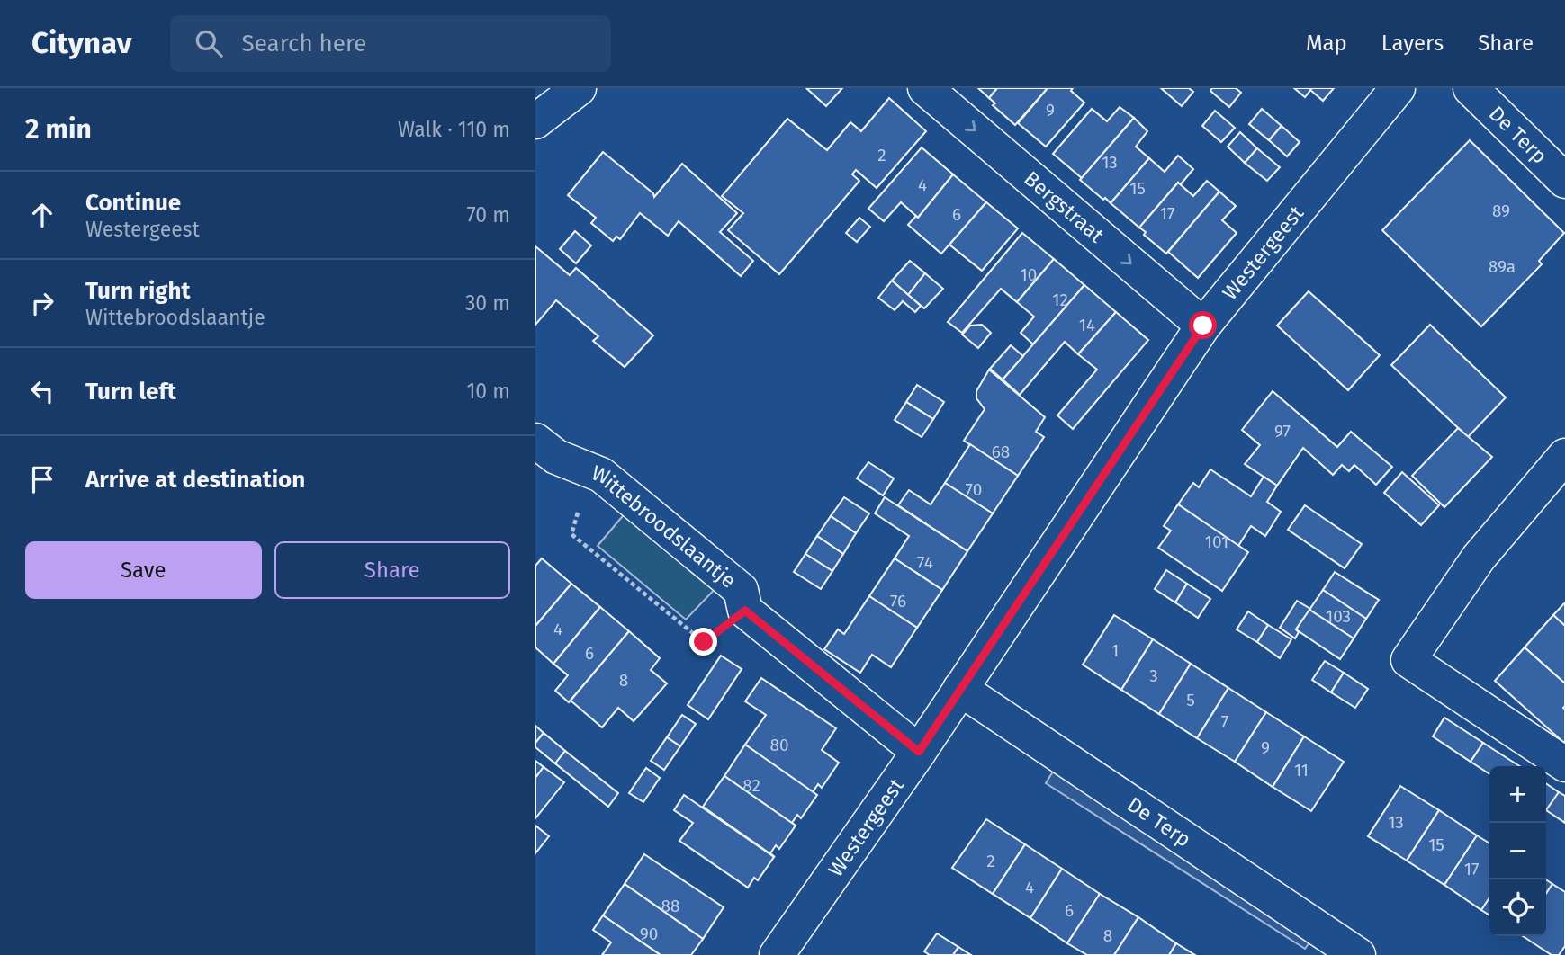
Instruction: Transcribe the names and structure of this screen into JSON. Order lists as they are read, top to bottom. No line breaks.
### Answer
{"streets":{"street":["De Terp","Bergstraat","Westergeest","Wittebroodslaantje"]},"crossings":[["De Terp","Westergeest"],["Bergstraat","Westergeest"],["Westergeest","Wittebroodslaantje"]],"one_way":["Bergstraat"],"house_numbers":["9","2","13","4","15","89","17","6","89a","10","12","14","97","68","70","101","74","76","103","4","1","6","3","8","5","7","80","9","11","82","13","15","2","17","4","88","6","90","8"],"page":{"header":"Citynav","search":"Search here","nav":["Map","Layers","Share"],"heading":["2 min","Walk · 110 m"],"list":[["Continue","Westergeest","70 m"],["Turn right","Wittebroodslaantje","30 m"],["Turn left","10 m"],"Arrive at destination"],"buttons":["Save","Share"],"map_buttons":["+","−"]}}
